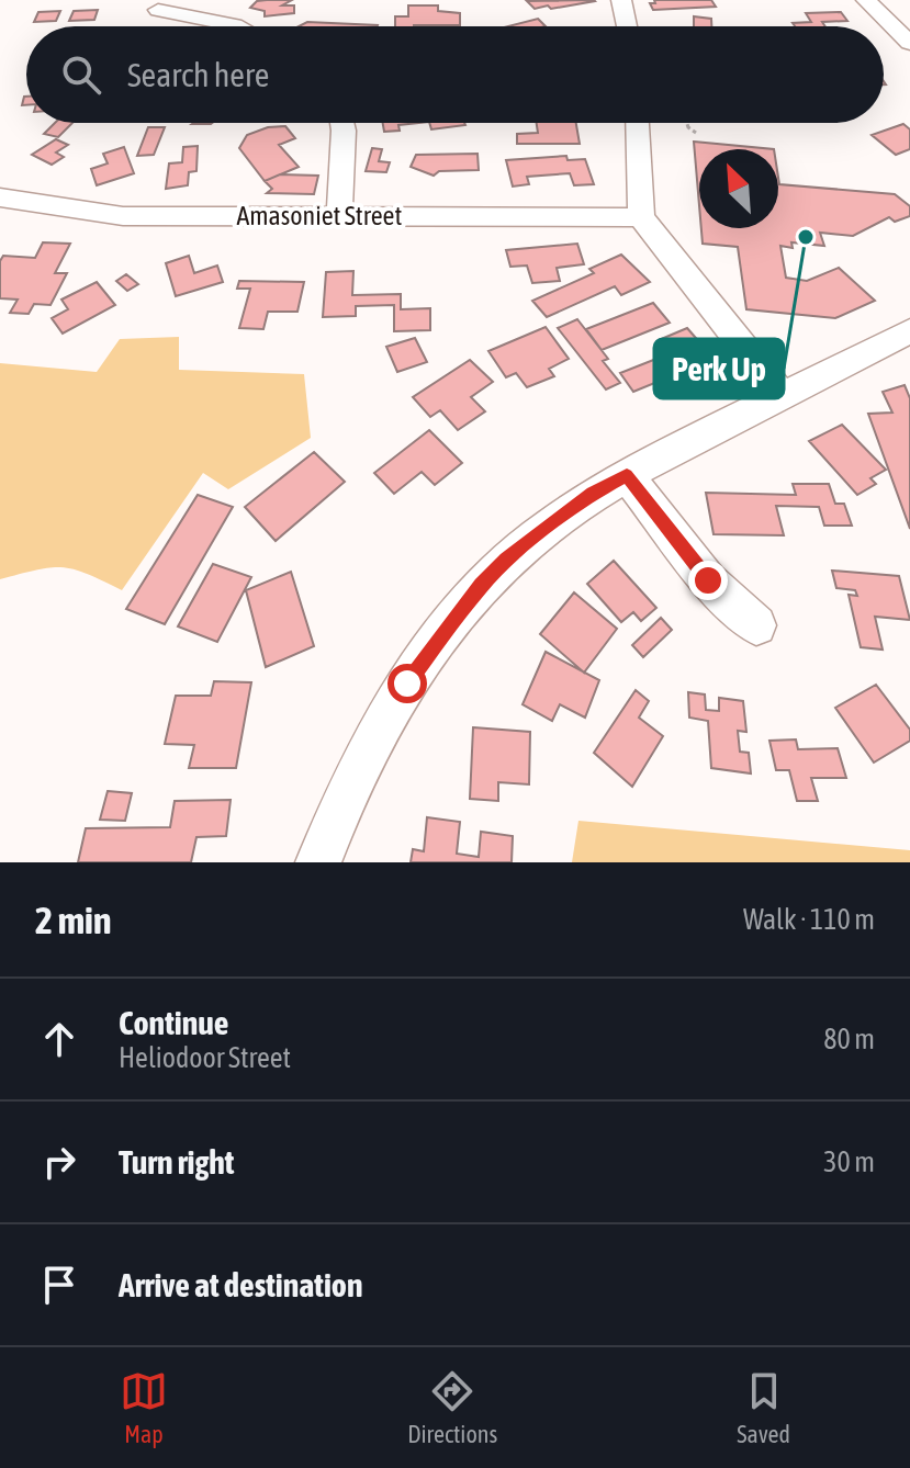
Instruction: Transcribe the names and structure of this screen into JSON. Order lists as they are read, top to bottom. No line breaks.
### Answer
{"streets":{"street":["Amasoniet Street"]},"places":["Perk Up"],"north":"top left","page":{"search":"Search here","heading":["2 min","Walk · 110 m"],"list":[["Continue","Heliodoor Street","80 m"],["Turn right","30 m"],"Arrive at destination"],"nav":["Map","Directions","Saved"]}}
